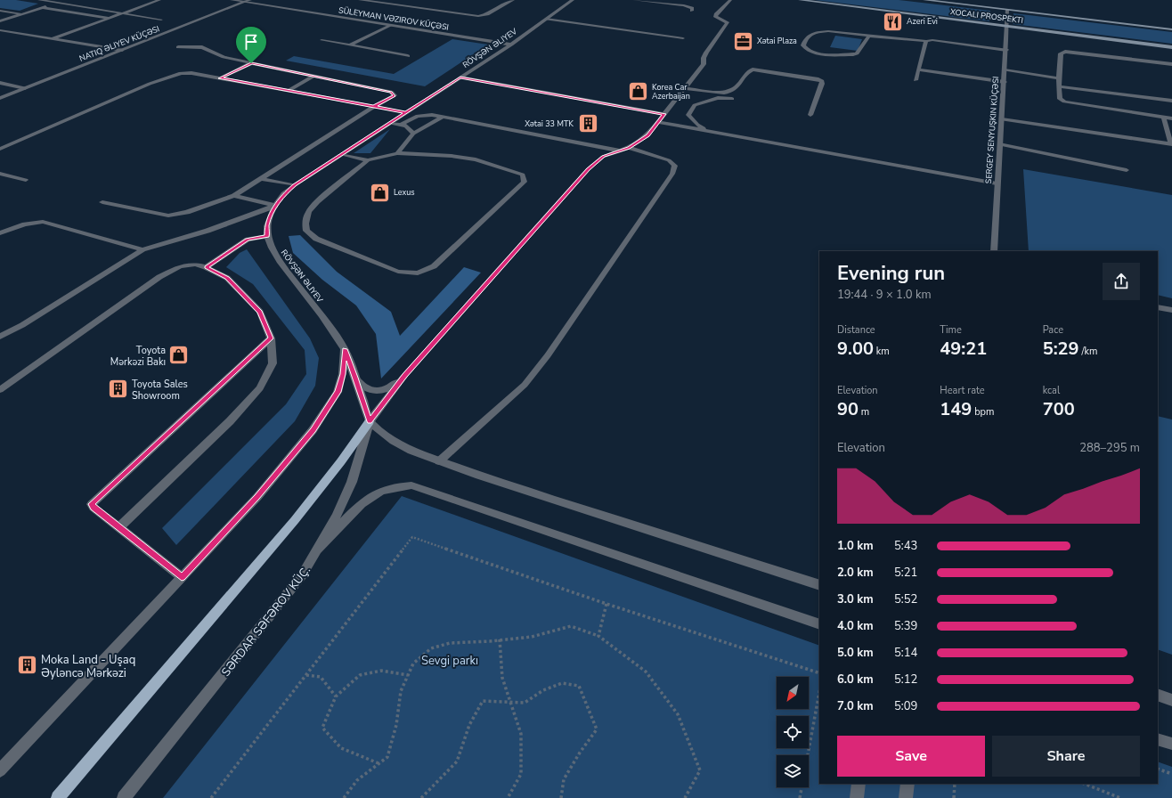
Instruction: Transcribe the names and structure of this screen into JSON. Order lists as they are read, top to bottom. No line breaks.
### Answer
{"streets":{"street":["SÜLEYMAN VƏZIROV KÜÇƏSI","NATIQ ƏLIYEV KÜÇƏSI","RÖVŞƏN ƏLIYEV","SERGEY SENYUŞKIN KÜÇƏSI","SƏRDAR SƏFƏROV KÜÇ."]},"crossings":[["SÜLEYMAN VƏZIROV KÜÇƏSI","NATIQ ƏLIYEV KÜÇƏSI"],["SÜLEYMAN VƏZIROV KÜÇƏSI","RÖVŞƏN ƏLIYEV"],["RÖVŞƏN ƏLIYEV","SƏRDAR SƏFƏROV KÜÇ."]],"parks":["Sevgi parkı"],"places":{"restaurant":["Azeri Evi"],"office":["Xətai Plaza"],"shop":["Korea Car Azerbaijan","Lexus","Toyota Mərkəzi Bakı"],"building":["Xətai 33 MTK","Toyota Sales Showroom","Moka Land - Uşaq Əyləncə Mərkəzi"]},"north":"bottom left","page":{"heading":["Evening run","19:44 · 9 × 1.0 km"],"stats":[["Distance","9.00 km"],["Time","49:21"],["Pace","5:29 /km"],["Elevation","90 m"],["Heart rate","149 bpm"],["kcal","700"]],"chart":["Elevation","288–295 m"],"list":[{"name":"1.0 km","note":"5:43"},{"name":"2.0 km","note":"5:21"},{"name":"3.0 km","note":"5:52"},{"name":"4.0 km","note":"5:39"},{"name":"5.0 km","note":"5:14"},{"name":"6.0 km","note":"5:12"},{"name":"7.0 km","note":"5:09"}],"buttons":["Save","Share"]}}
